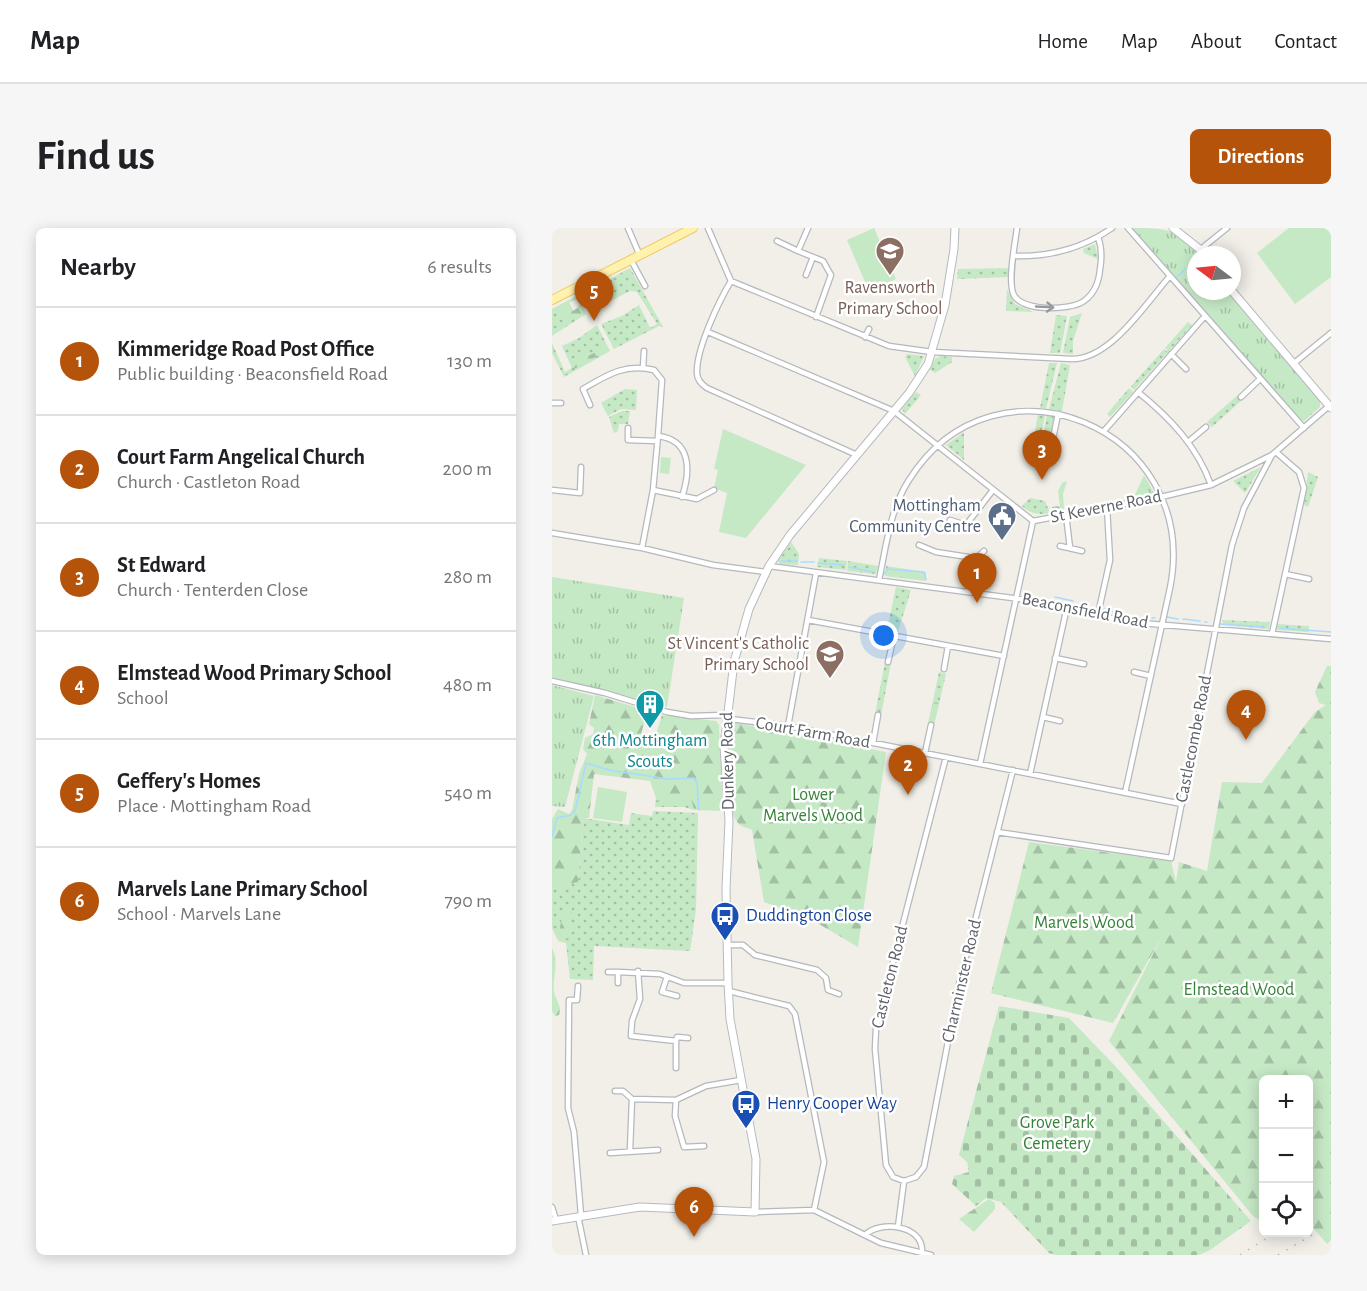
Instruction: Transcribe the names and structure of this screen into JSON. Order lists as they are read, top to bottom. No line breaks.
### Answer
{"streets":{"street":["St Keverne Road","Beaconsfield Road","Court Farm Road","Castlecombe Road","Dunkery Road","Castleton Road","Charminster Road"]},"crossings":[["St Keverne Road","Castlecombe Road"],["St Keverne Road","Dunkery Road"],["Beaconsfield Road","Castlecombe Road"],["Beaconsfield Road","Dunkery Road"],["Court Farm Road","Castlecombe Road"],["Court Farm Road","Dunkery Road"],["Court Farm Road","Castleton Road"],["Court Farm Road","Charminster Road"],["Castlecombe Road","Charminster Road"],["Castleton Road","Charminster Road"]],"parks":["Lower Marvels Wood","Marvels Wood","Elmstead Wood","Grove Park Cemetery"],"places":{"school or university":["Ravensworth Primary School","St Vincent's Catholic Primary School"],"public building":["Mottingham Community Centre"],"building":["6th Mottingham Scouts"],"bus stop":["Duddington Close","Henry Cooper Way"]},"north":"left","page":{"header":"Map","nav":["Home","Map","About","Contact"],"buttons":"Directions","title":"Find us","heading":["Nearby","6 results"],"pins":["5","3","1","4","2","6"],"list":[{"mark":"1","name":"Kimmeridge Road Post Office","note":"Public building · Beaconsfield Road","value":"130 m"},{"mark":"2","name":"Court Farm Angelical Church","note":"Church · Castleton Road","value":"200 m"},{"mark":"3","name":"St Edward","note":"Church · Tenterden Close","value":"280 m"},{"mark":"4","name":"Elmstead Wood Primary School","note":"School","value":"480 m"},{"mark":"5","name":"Geffery's Homes","note":"Place · Mottingham Road","value":"540 m"},{"mark":"6","name":"Marvels Lane Primary School","note":"School · Marvels Lane","value":"790 m"}],"map_buttons":["+","−"]}}
